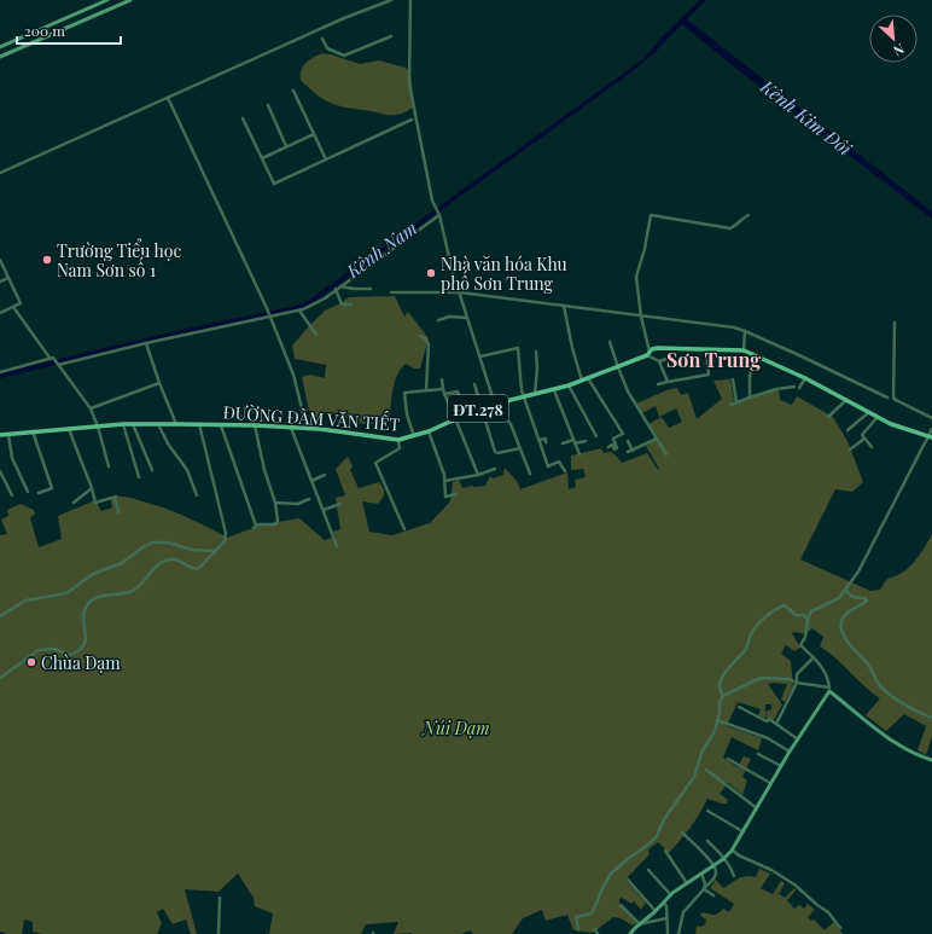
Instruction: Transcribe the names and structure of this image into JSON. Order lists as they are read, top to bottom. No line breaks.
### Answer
{"streets":{"main road":["ĐT.278","ĐƯỜNG ĐÀM VĂN TIẾT"]},"districts":["Sơn Trung"],"water":["Kênh Kim Đôi","Kênh Nam"],"parks":["Núi Dạm"],"places":["Trường Tiểu học Nam Sơn số 1","Nhà văn hóa Khu phố Sơn Trung","Chùa Dạm"],"scale_bar":"200 m","north":"bottom right"}
